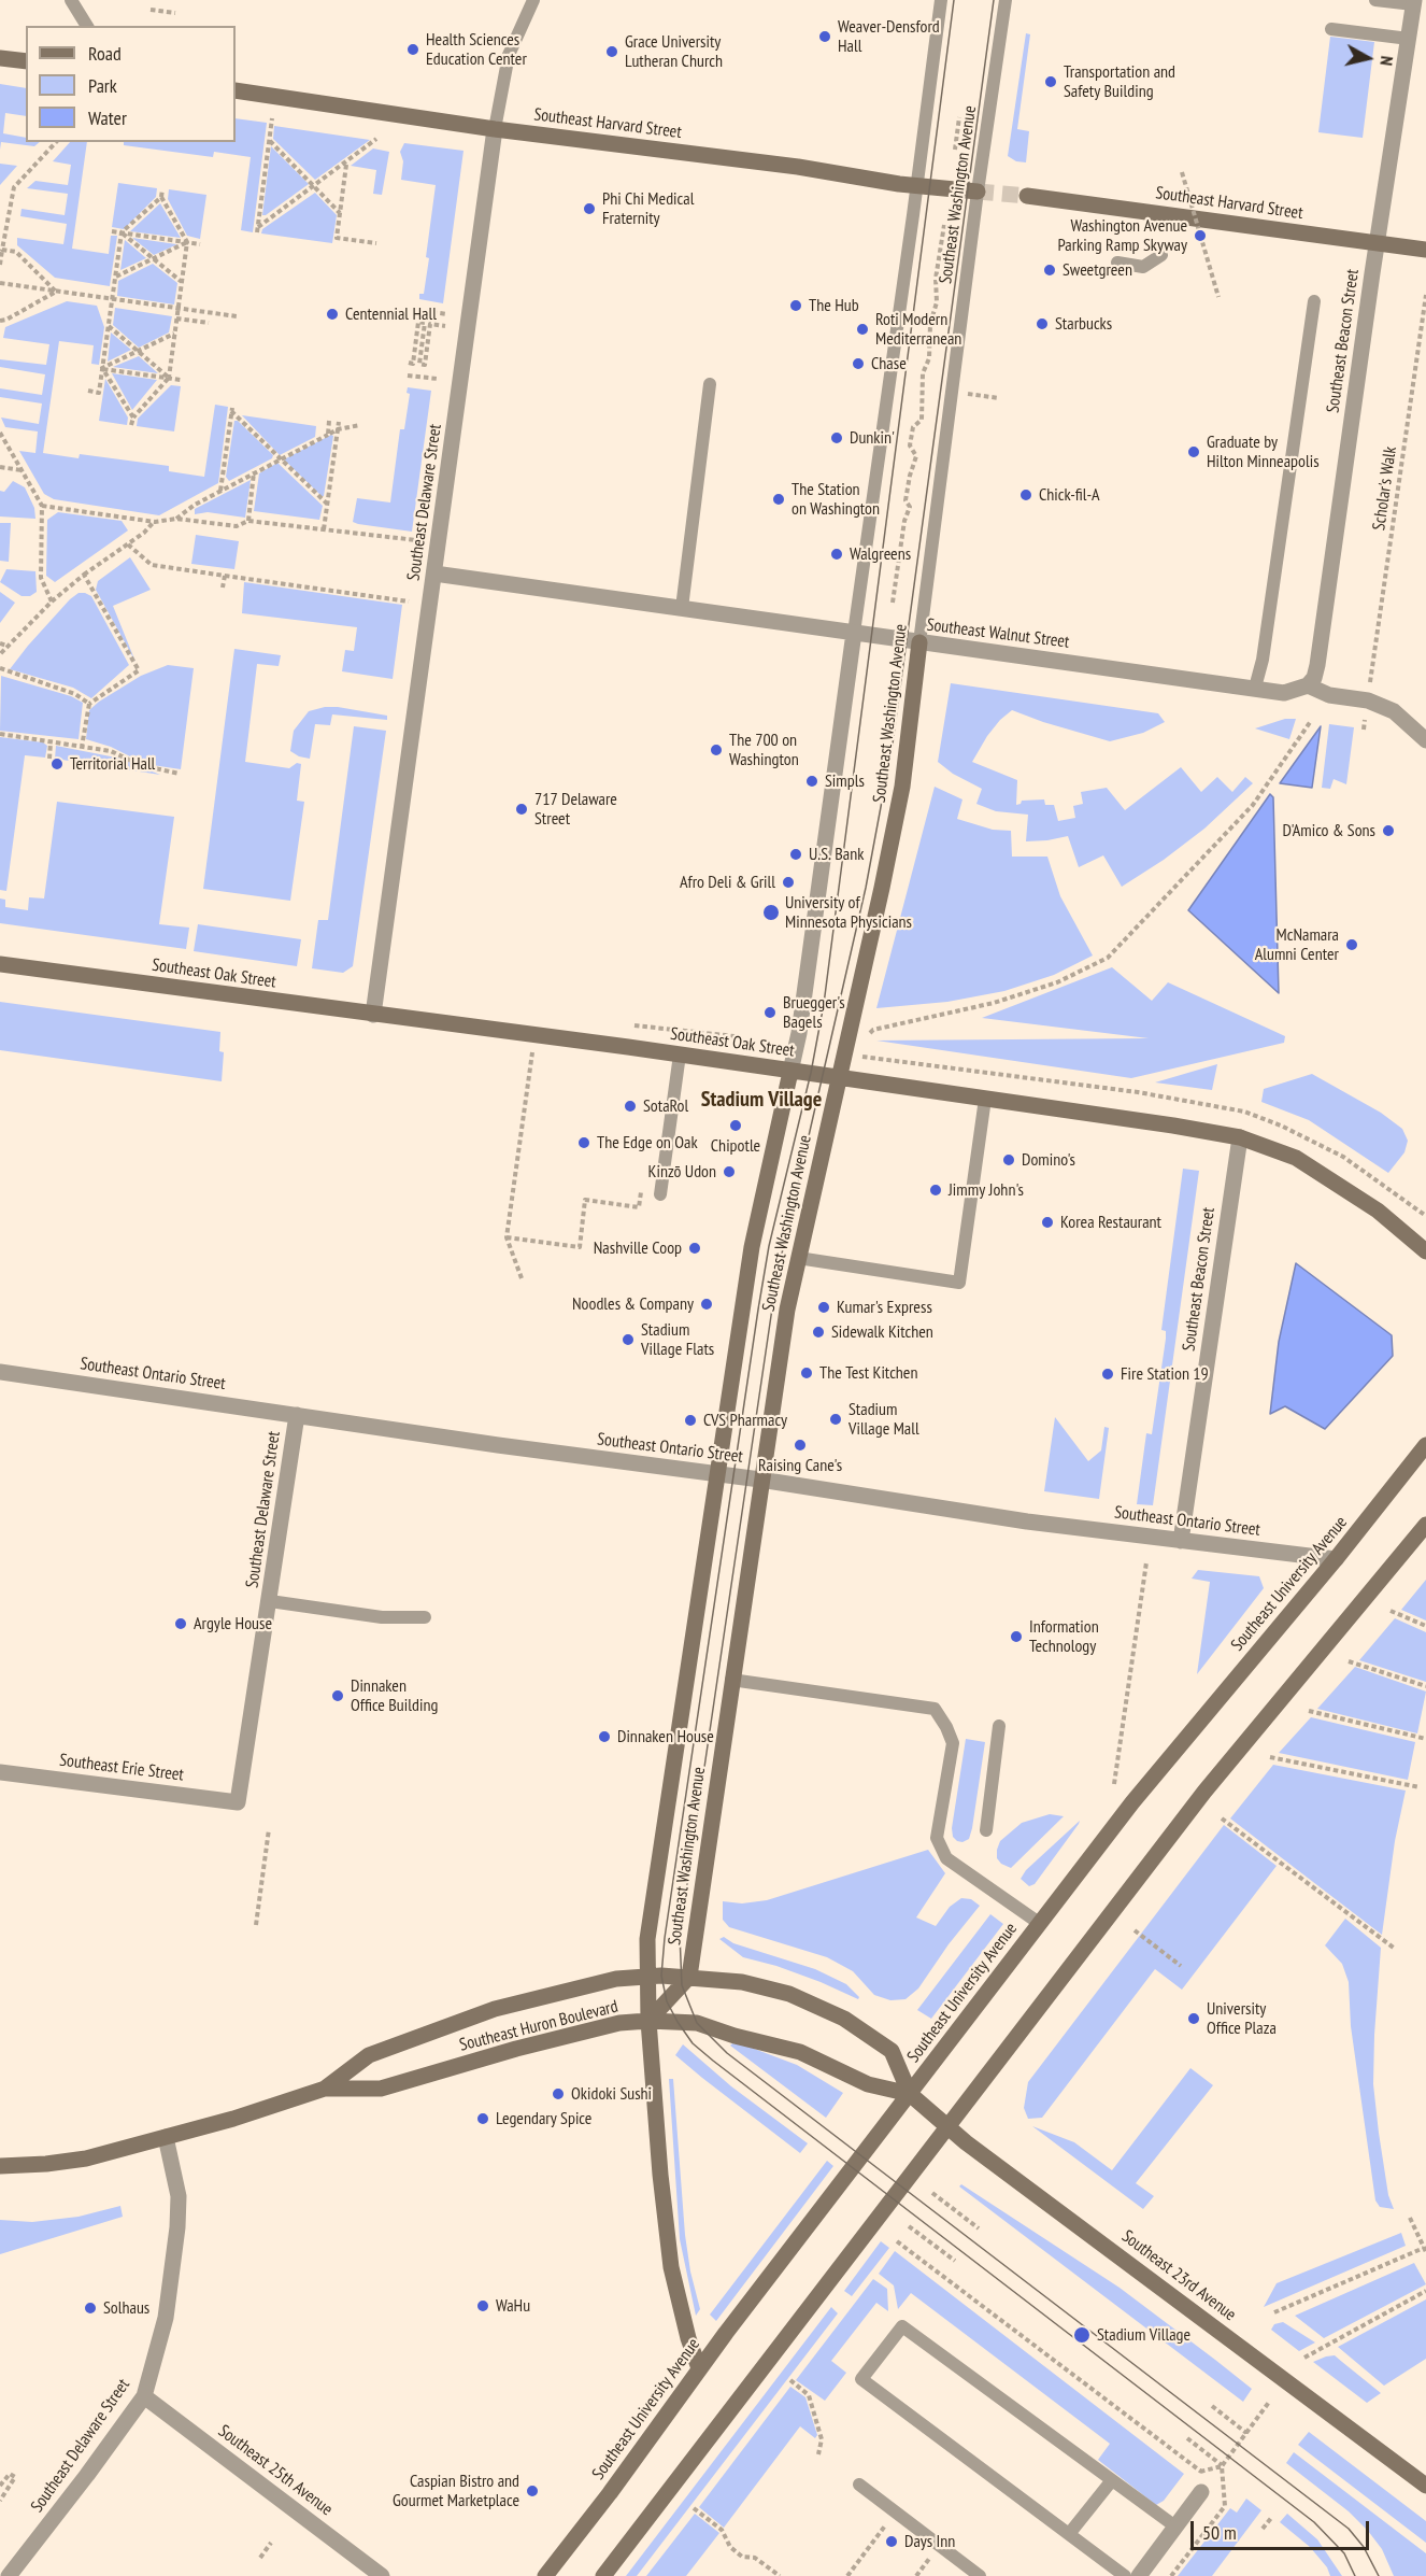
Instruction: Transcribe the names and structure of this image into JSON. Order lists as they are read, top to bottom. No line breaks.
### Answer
{"streets":{"street":["Southeast Harvard Street","Southeast Washington Avenue","Southeast Beacon Street","Southeast Delaware Street","Southeast Walnut Street","Southeast Oak Street","Southeast Ontario Street","Southeast University Avenue","Southeast Erie Street","Southeast Huron Boulevard","Southeast 23rd Avenue","Southeast 25th Avenue"],"path":["Scholar's Walk"]},"crossings":[["Southeast Harvard Street","Southeast Washington Avenue"],["Southeast Harvard Street","Southeast Beacon Street"],["Southeast Harvard Street","Southeast Delaware Street"],["Southeast Washington Avenue","Southeast Walnut Street"],["Southeast Washington Avenue","Southeast Oak Street"],["Southeast Washington Avenue","Southeast Ontario Street"],["Southeast Washington Avenue","Southeast University Avenue"],["Southeast Washington Avenue","Southeast Huron Boulevard"],["Southeast Beacon Street","Southeast Walnut Street"],["Southeast Beacon Street","Southeast Oak Street"],["Southeast Beacon Street","Southeast Ontario Street"],["Southeast Delaware Street","Southeast Walnut Street"],["Southeast Delaware Street","Southeast Oak Street"],["Southeast Delaware Street","Southeast Ontario Street"],["Southeast Delaware Street","Southeast Erie Street"],["Southeast Delaware Street","Southeast Huron Boulevard"],["Southeast Delaware Street","Southeast 25th Avenue"],["Southeast Ontario Street","Southeast University Avenue"],["Southeast University Avenue","Southeast Huron Boulevard"],["Southeast University Avenue","Southeast 23rd Avenue"],["Southeast Huron Boulevard","Southeast 23rd Avenue"]],"districts":["Stadium Village"],"places":["Weaver-Densford Hall","Health Sciences Education Center","Grace University Lutheran Church","Transportation and Safety Building","Phi Chi Medical Fraternity","Washington Avenue Parking Ramp Skyway","Sweetgreen","The Hub","Centennial Hall","Starbucks","Roti Modern Mediterranean","Chase","Dunkin'","Graduate by Hilton Minneapolis","Chick-fil-A","The Station on Washington","Walgreens","The 700 on Washington","Territorial Hall","Simpls","717 Delaware Street","D'Amico & Sons","U.S. Bank","Afro Deli & Grill","University of Minnesota Physicians","McNamara Alumni Center","Bruegger's Bagels","SotaRol","Chipotle","The Edge on Oak","Domino's","Kinzō Udon","Jimmy John's","Korea Restaurant","Nashville Coop","Noodles & Company","Kumar's Express","Sidewalk Kitchen","Stadium Village Flats","The Test Kitchen","Fire Station 19","Stadium Village Mall","CVS Pharmacy","Raising Cane's","Argyle House","Information Technology","Dinnaken Office Building","Dinnaken House","University Office Plaza","Okidoki Sushi","Legendary Spice","WaHu","Solhaus","Stadium Village","Caspian Bistro and Gourmet Marketplace","Days Inn"],"legend":["Road","Park","Water"],"scale_bar":"50 m","north":"right"}
